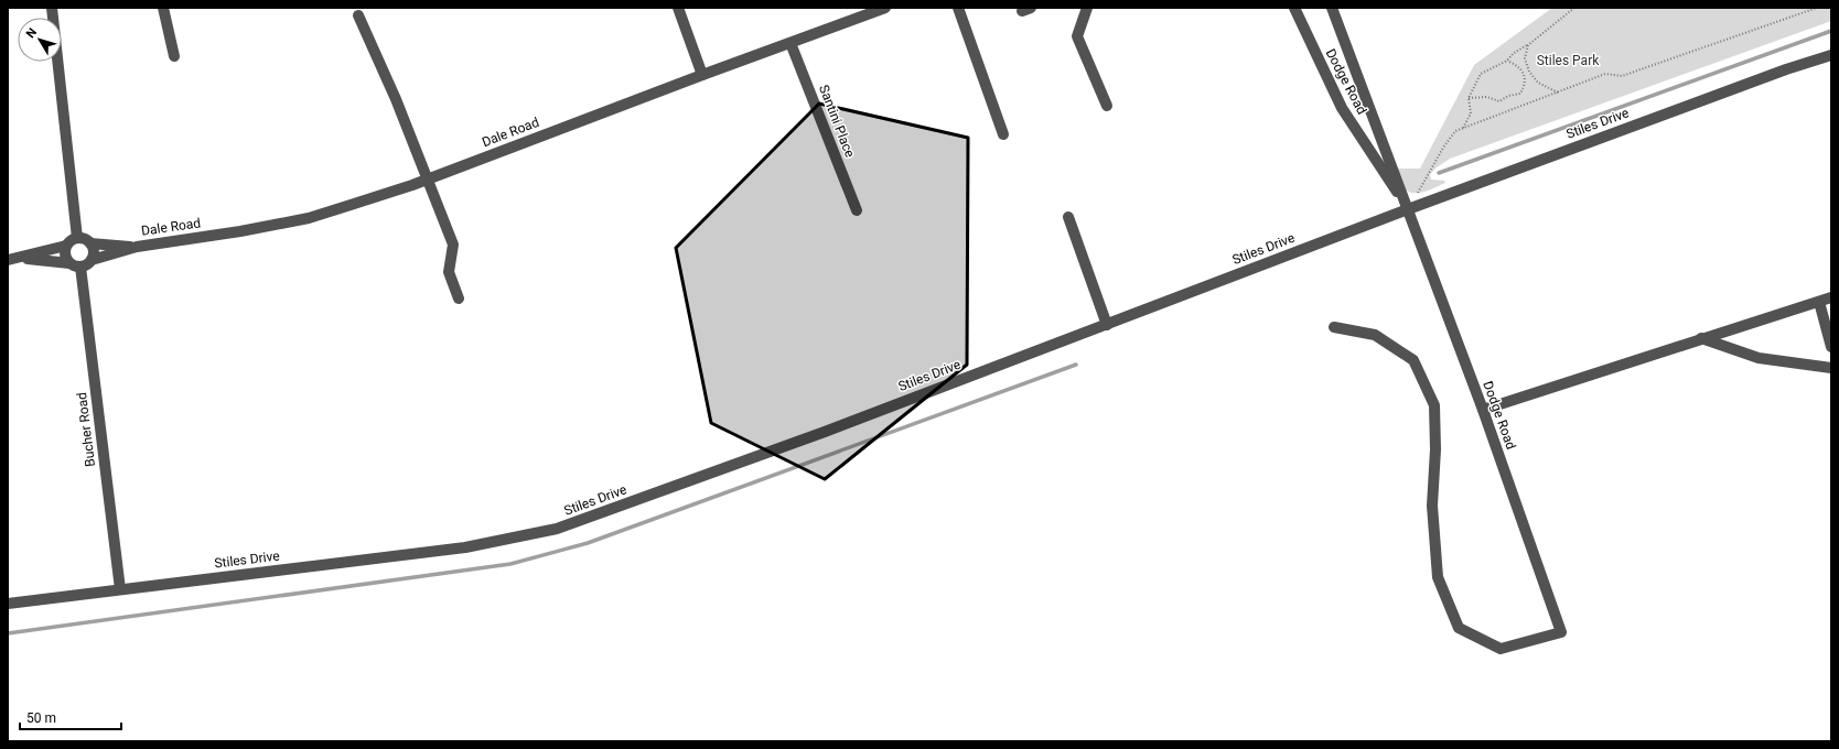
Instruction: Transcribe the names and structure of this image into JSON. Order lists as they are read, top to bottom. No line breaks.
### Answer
{"streets":{"street":["Dodge Road","Santini Place","Stiles Drive","Dale Road","Bucher Road"]},"crossings":[["Dodge Road","Stiles Drive"],["Santini Place","Dale Road"],["Stiles Drive","Bucher Road"],["Dale Road","Bucher Road"]],"parks":["Stiles Park"],"scale_bar":"50 m","north":"top left"}
